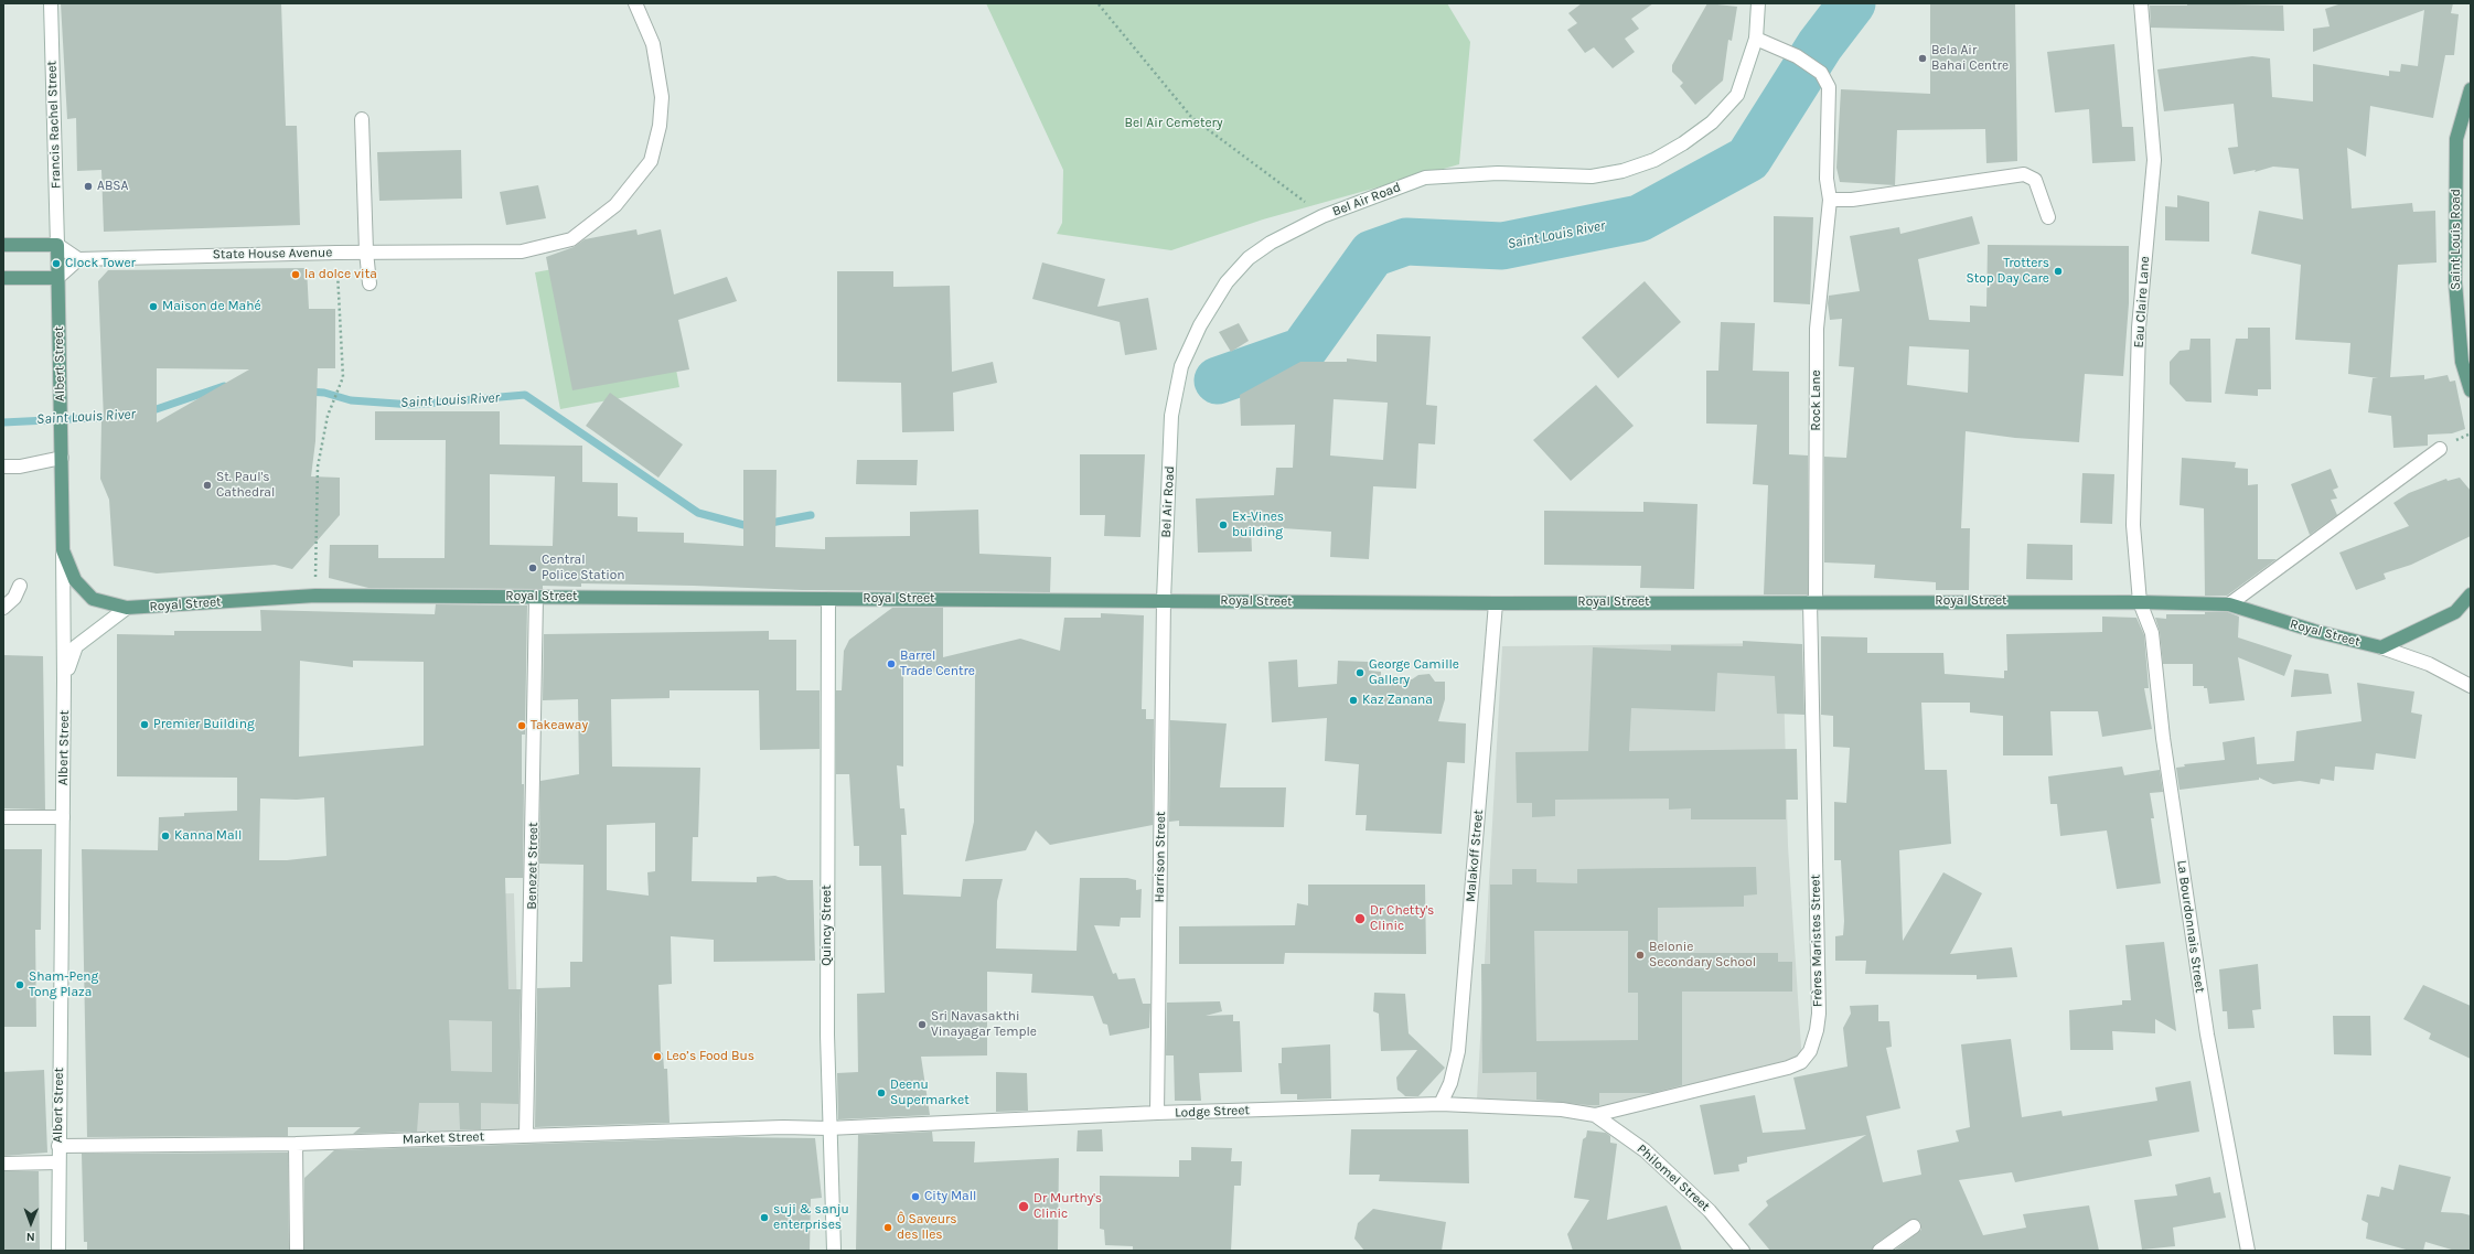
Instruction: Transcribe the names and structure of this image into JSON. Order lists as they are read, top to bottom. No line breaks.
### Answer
{"streets":{"main road":["Saint Louis Road","Albert Street","Royal Street"],"street":["Francis Rachel Street","Bel Air Road","State House Avenue","Eau Claire Lane","Rock Lane","Malakoff Street","Harrison Street","Benezet Street","Quincy Street","La Bourdonnais Street","Frères Maristes Street","Lodge Street","Market Street","Philomel Street"]},"crossings":[["Francis Rachel Street","Albert Street"],["Bel Air Road","Rock Lane"],["Bel Air Road","Royal Street"],["Bel Air Road","Harrison Street"],["Eau Claire Lane","Royal Street"],["Eau Claire Lane","La Bourdonnais Street"],["Albert Street","Royal Street"],["Albert Street","Market Street"],["Rock Lane","Royal Street"],["Rock Lane","Frères Maristes Street"],["Royal Street","Malakoff Street"],["Royal Street","Harrison Street"],["Royal Street","Benezet Street"],["Royal Street","Quincy Street"],["Royal Street","La Bourdonnais Street"],["Royal Street","Frères Maristes Street"],["Malakoff Street","Lodge Street"],["Harrison Street","Lodge Street"],["Benezet Street","Market Street"],["Quincy Street","Lodge Street"],["Quincy Street","Market Street"],["Frères Maristes Street","Lodge Street"],["Frères Maristes Street","Philomel Street"],["Lodge Street","Market Street"],["Lodge Street","Philomel Street"]],"water":["Saint Louis River"],"parks":["Bel Air Cemetery"],"places":["Bela Air Bahai Centre","ABSA","Clock Tower","Trotters Stop Day Care","la dolce vita","Maison de Mahé","St. Paul's Cathedral","Ex-Vines building","Central Police Station","Barrel Trade Centre","George Camille Gallery","Kaz Zanana","Premier Building","Takeaway","Kanna Mall","Dr Chetty's Clinic","Belonie Secondary School","Sham-Peng Tong Plaza","Sri Navasakthi Vinayagar Temple","Leo’s Food Bus","Deenu Supermarket","City Mall","Dr Murthy's Clinic","suji & sanju enterprises","Ô Saveurs des Iles"],"north":"bottom"}
